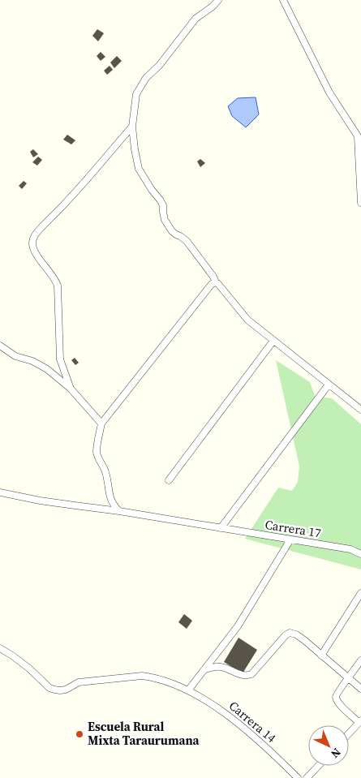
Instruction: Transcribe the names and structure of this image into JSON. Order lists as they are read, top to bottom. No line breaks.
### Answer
{"streets":{"street":["Carrera 17","Carrera 14"]},"places":["Escuela Rural Mixta Taraurumana"],"north":"bottom right"}
